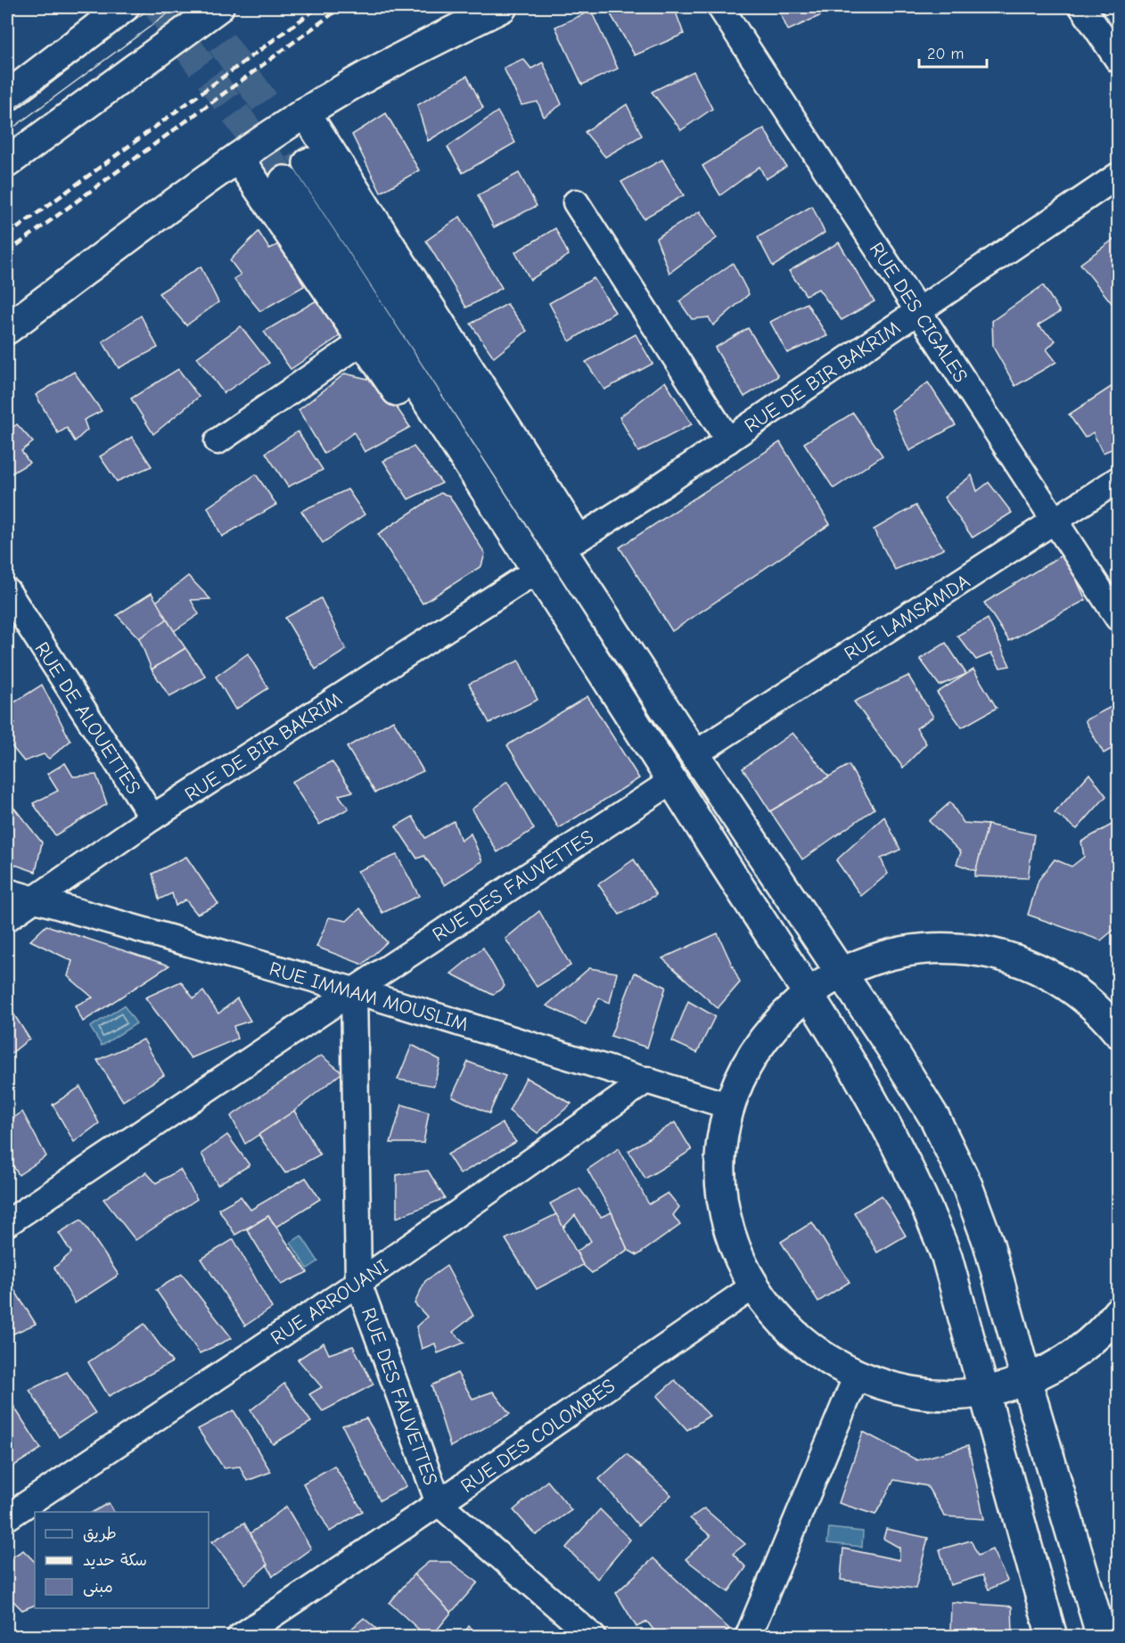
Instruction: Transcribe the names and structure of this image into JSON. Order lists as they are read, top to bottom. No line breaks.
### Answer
{"streets":{"street":["RUE DES CIGALES","RUE DE BIR BAKRIM","RUE LAMSAMDA","RUE DE ALOUETTES","RUE DES FAUVETTES","RUE IMMAM MOUSLIM","RUE ARROUANI","RUE DES COLOMBES"]},"crossings":[["RUE DES CIGALES","RUE DE BIR BAKRIM"],["RUE DES CIGALES","RUE LAMSAMDA"],["RUE DE BIR BAKRIM","RUE DE ALOUETTES"],["RUE DE BIR BAKRIM","RUE IMMAM MOUSLIM"],["RUE DES FAUVETTES","RUE IMMAM MOUSLIM"],["RUE DES FAUVETTES","RUE ARROUANI"],["RUE DES FAUVETTES","RUE DES COLOMBES"],["RUE IMMAM MOUSLIM","RUE ARROUANI"]],"legend":["طريق","سكة حديد","مبنى"],"scale_bar":"20 m"}
